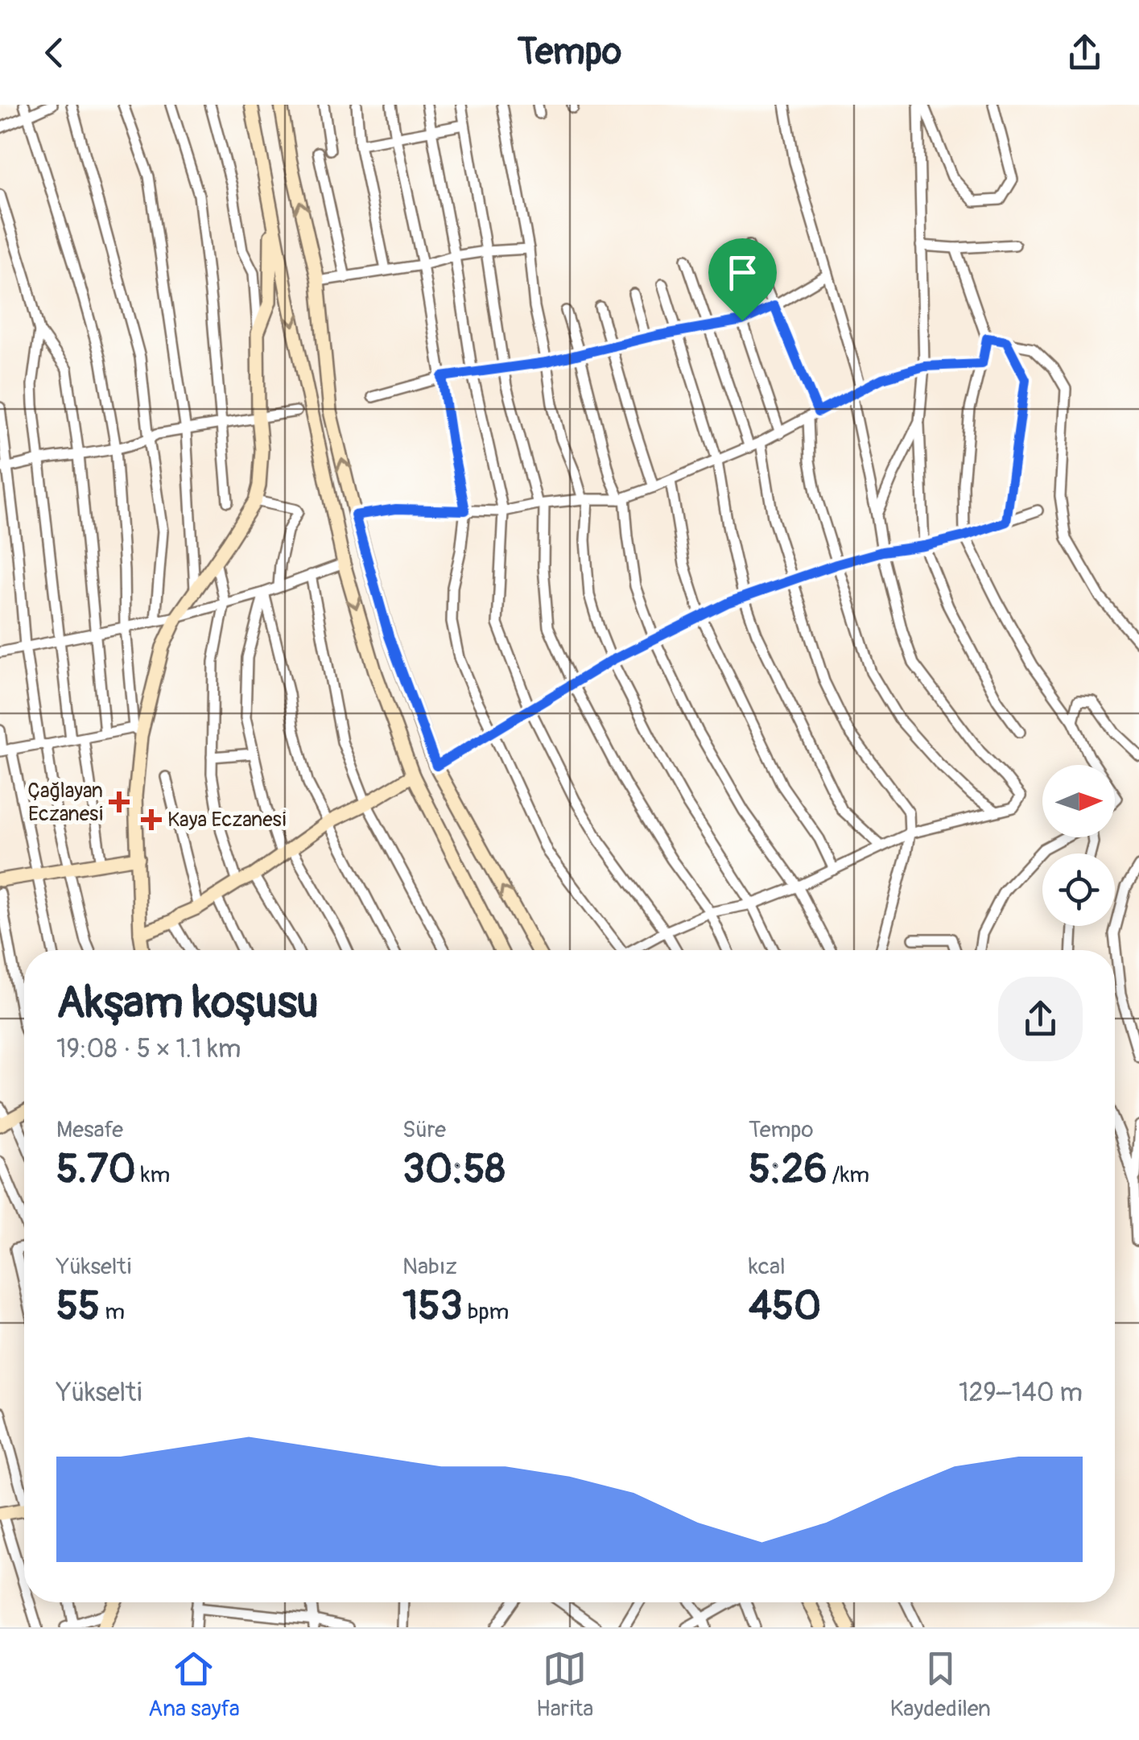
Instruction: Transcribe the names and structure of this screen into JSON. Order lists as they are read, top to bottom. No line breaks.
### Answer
{"places":{"health":["Çağlayan Eczanesi","Kaya Eczanesi"]},"north":"right","page":{"header":"Tempo","heading":["Akşam koşusu","19:08 · 5 × 1.1 km"],"stats":[["Mesafe","5.70 km"],["Süre","30:58"],["Tempo","5:26 /km"],["Yükselti","55 m"],["Nabız","153 bpm"],["kcal","450"]],"chart":["Yükselti","129–140 m"],"tabs":["Ana sayfa","Harita","Kaydedilen"]}}
